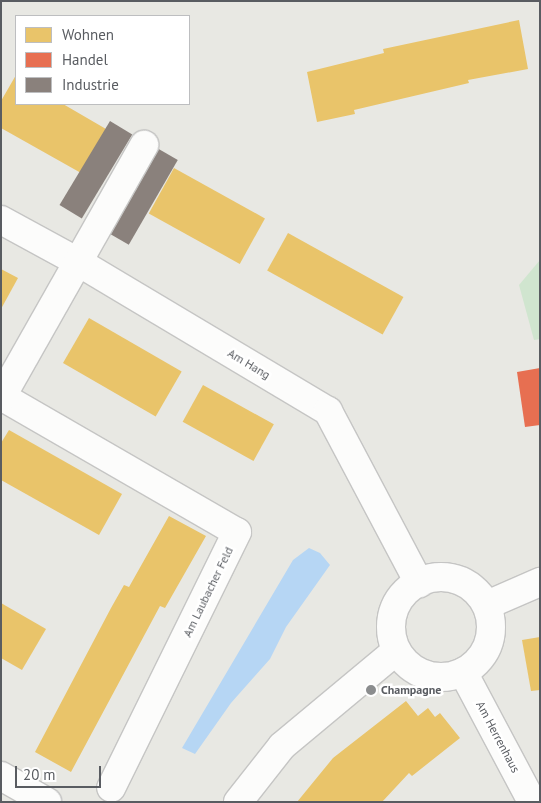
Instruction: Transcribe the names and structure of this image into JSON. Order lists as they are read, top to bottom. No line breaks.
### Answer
{"streets":{"street":["Am Hang","Am Laubacher Feld","Am Herrenhaus"]},"crossings":[["Am Hang","Am Laubacher Feld"],["Am Hang","Am Herrenhaus"]],"places":["Champagne"],"legend":["Wohnen","Handel","Industrie"],"scale_bar":"20 m"}
